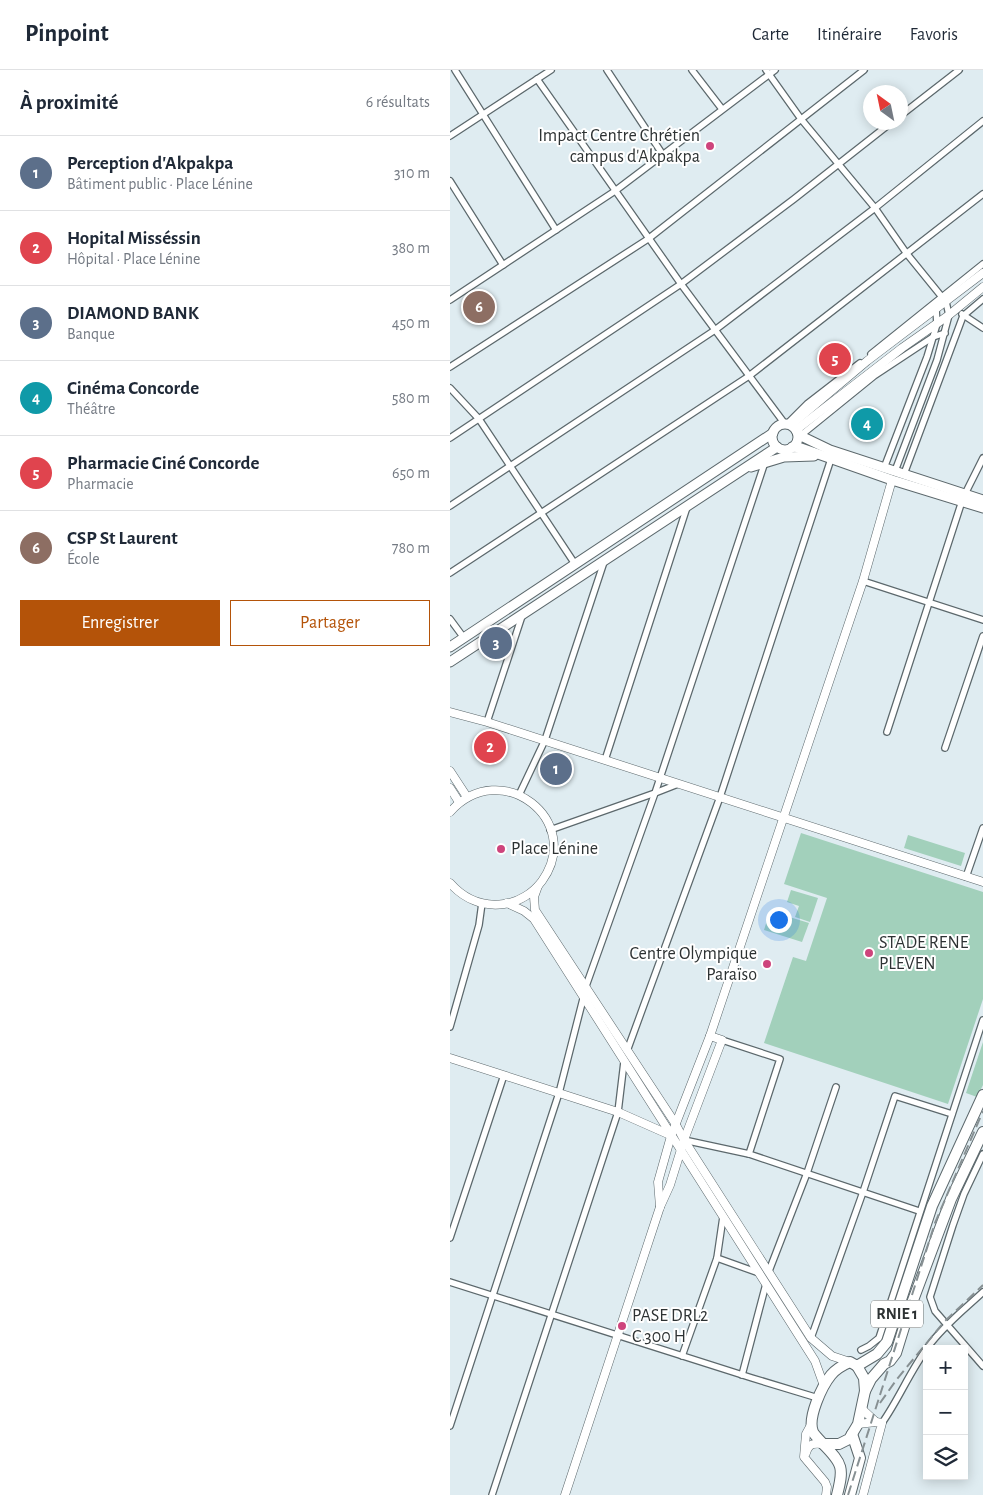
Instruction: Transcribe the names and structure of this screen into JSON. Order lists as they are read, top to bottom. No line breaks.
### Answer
{"streets":{"highway":["RNIE 1"]},"places":["Impact Centre Chrétien campus d'Akpakpa","Place Lénine","STADE RENE PLEVEN","Centre Olympique Paraïso","PASE DRL2 C 300 H"],"north":"top left","page":{"header":"Pinpoint","nav":["Carte","Itinéraire","Favoris"],"heading":["À proximité","6 résultats"],"list":[{"mark":"1","name":"Perception d'Akpakpa","note":"Bâtiment public · Place Lénine","value":"310 m"},{"mark":"2","name":"Hopital Misséssin","note":"Hôpital · Place Lénine","value":"380 m"},{"mark":"3","name":"DIAMOND BANK","note":"Banque","value":"450 m"},{"mark":"4","name":"Cinéma Concorde","note":"Théâtre","value":"580 m"},{"mark":"5","name":"Pharmacie Ciné Concorde","note":"Pharmacie","value":"650 m"},{"mark":"6","name":"CSP St Laurent","note":"École","value":"780 m"}],"pins":["6","5","4","3","2","1"],"buttons":["Enregistrer","Partager"],"map_buttons":["+","−"]}}
